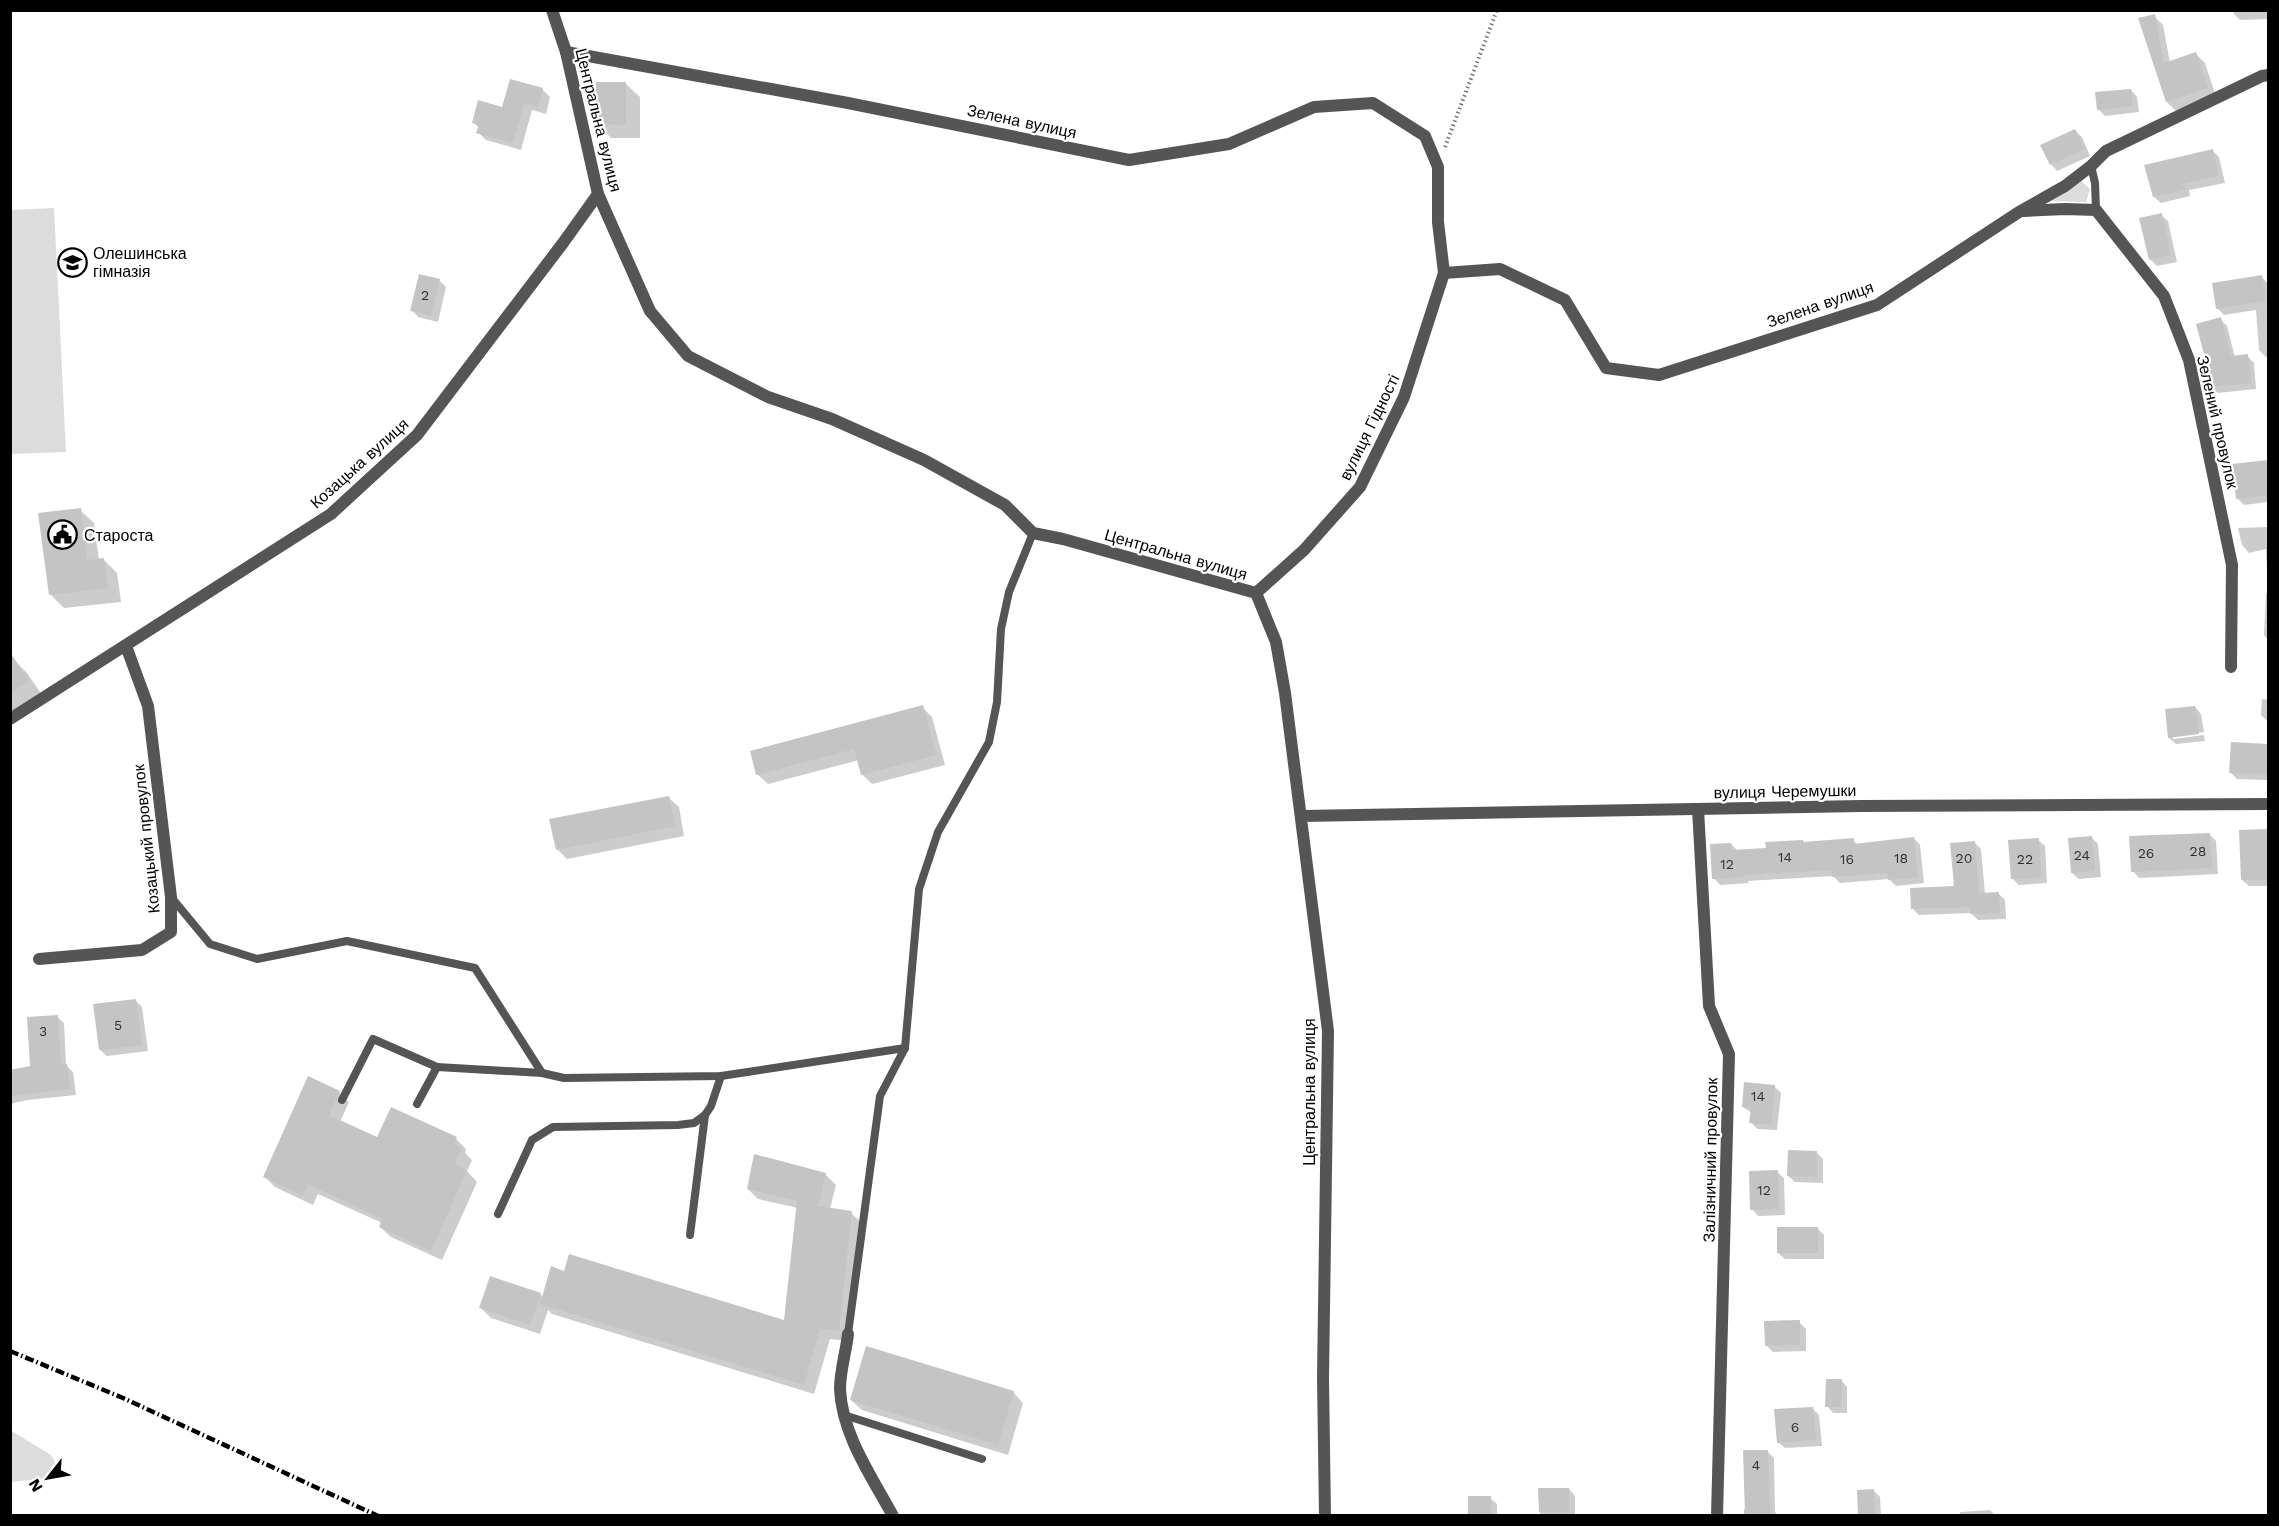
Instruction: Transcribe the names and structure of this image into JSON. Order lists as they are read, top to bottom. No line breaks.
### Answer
{"streets":{"street":["Центральна вулиця","Зелена вулиця","Зелений провулок","вулиця Гідності","Козацька вулиця","вулиця Черемушки","Козацький провулок","Залізничний провулок"]},"crossings":[["Центральна вулиця","Зелена вулиця"],["Центральна вулиця","вулиця Гідності"],["Центральна вулиця","Козацька вулиця"],["Центральна вулиця","вулиця Черемушки"],["Зелена вулиця","вулиця Гідності"],["Козацька вулиця","Козацький провулок"],["вулиця Черемушки","Залізничний провулок"]],"places":{"school or university":["Олешинська гімназія"],"public building":["Староста"]},"house_numbers":["2","28","26","24","14","18","20","16","22","12","5","3","14","12","6","4"],"north":"bottom left"}
